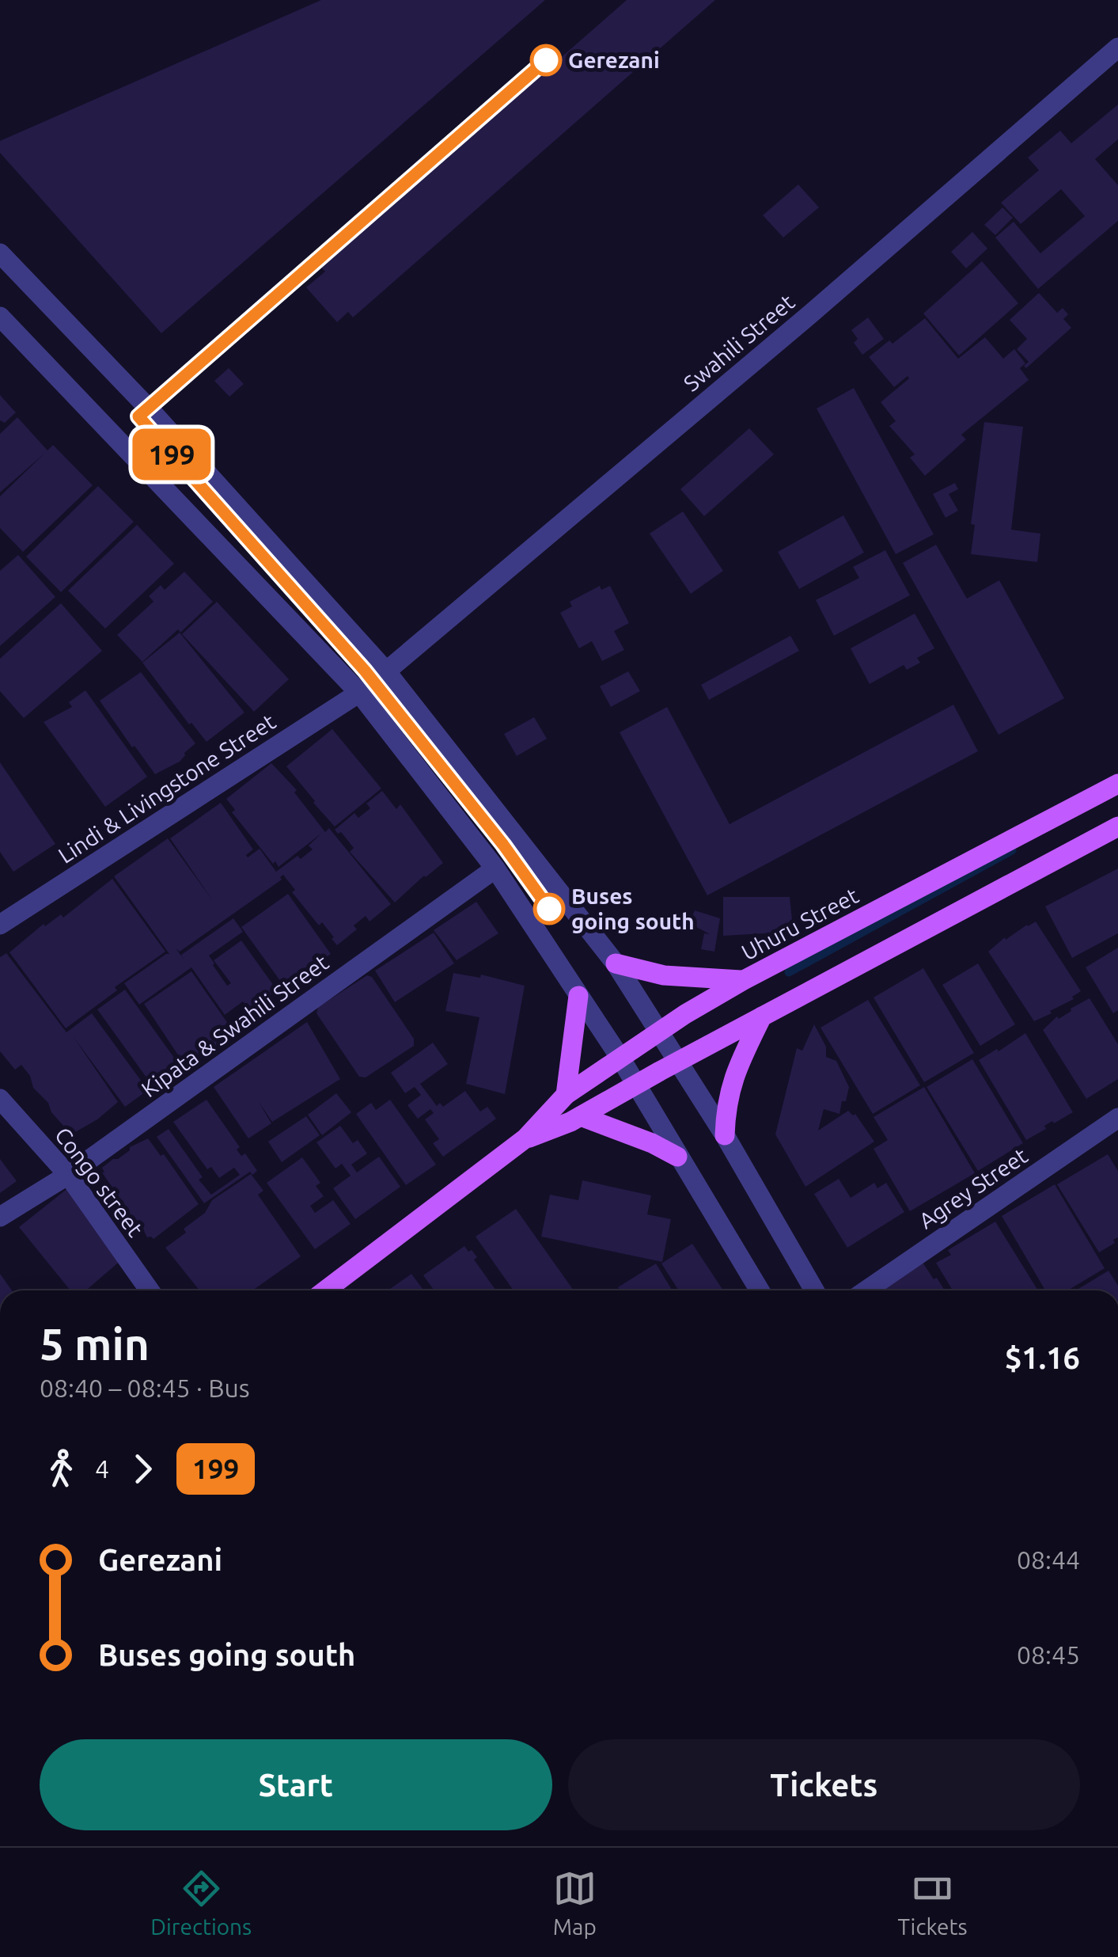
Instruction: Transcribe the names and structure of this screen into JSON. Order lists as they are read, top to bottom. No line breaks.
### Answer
{"streets":{"main road":["Uhuru Street"],"street":["Swahili Street","Lindi & Livingstone Street","Kipata & Swahili Street","Congo street","Agrey Street"]},"crossings":[["Kipata & Swahili Street","Congo street"]],"places":["Gerezani","Buses going south"],"lines":["bus line 199"],"page":{"on_map":"199","heading":["5 min","08:40 – 08:45 · Bus","$1.16"],"legs":["4","199"],"list":[{"name":"Gerezani","value":"08:44"},{"name":"Buses going south","value":"08:45"}],"buttons":["Start","Tickets"],"tabs":["Directions","Map","Tickets"]}}
